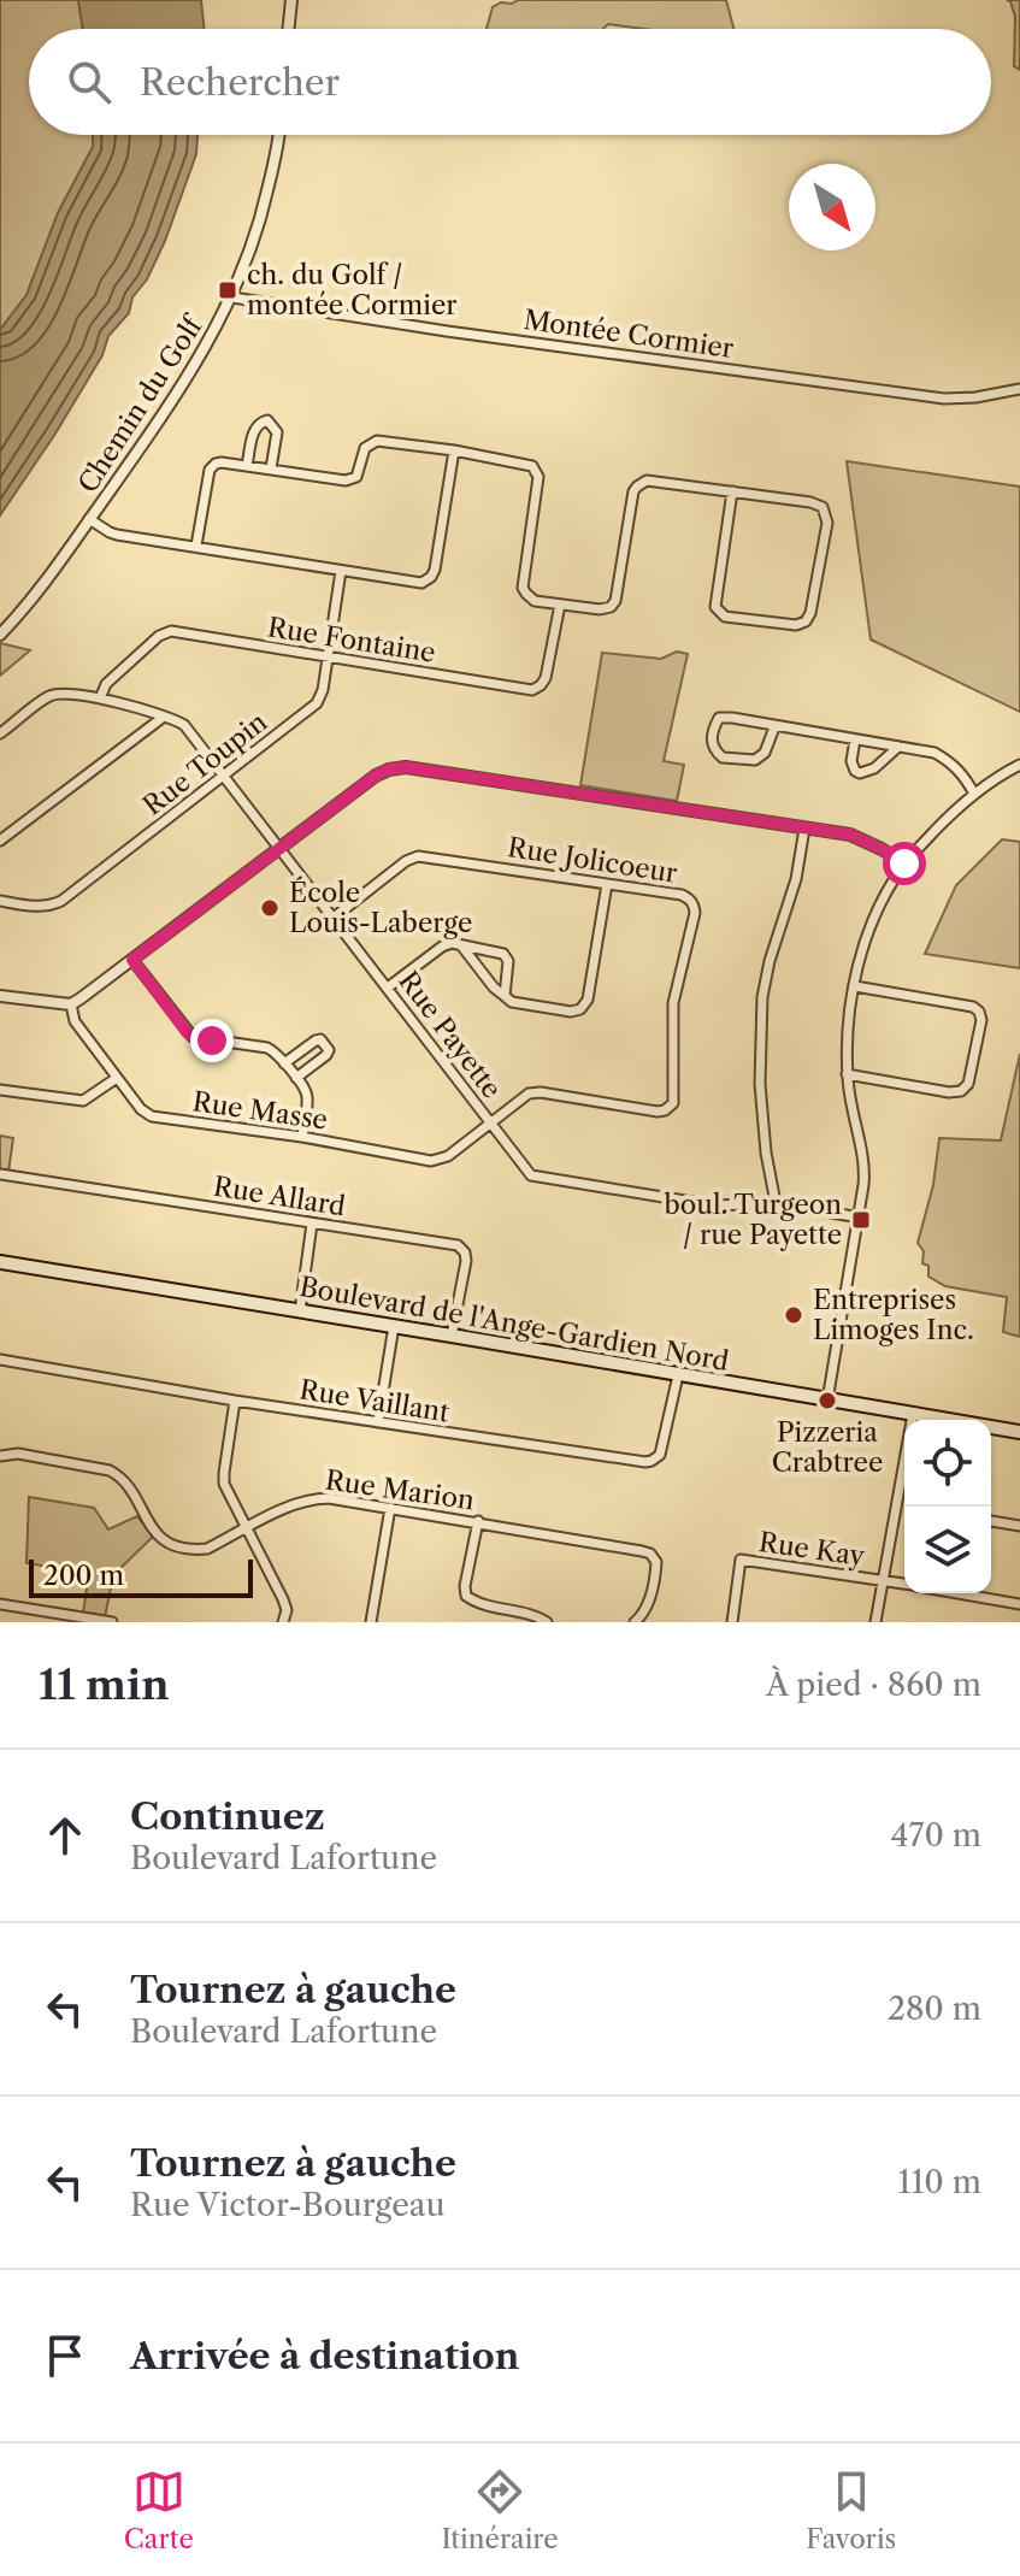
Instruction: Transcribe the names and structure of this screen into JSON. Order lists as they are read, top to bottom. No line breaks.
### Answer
{"streets":{"main road":["Boulevard de l'Ange-Gardien Nord"],"street":["Montée Cormier","Chemin du Golf","Rue Fontaine","Rue Toupin","Rue Jolicoeur","Rue Payette","Rue Masse","Rue Allard","Rue Vaillant","Rue Marion","Rue Kay"]},"crossings":[["Montée Cormier","Chemin du Golf"],["Rue Fontaine","Rue Toupin"],["Rue Fontaine","Rue Payette"],["Rue Toupin","Rue Payette"],["Rue Jolicoeur","Rue Payette"],["Rue Jolicoeur","Rue Masse"],["Rue Payette","Rue Masse"],["Rue Allard","Boulevard de l'Ange-Gardien Nord"],["Boulevard de l'Ange-Gardien Nord","Rue Vaillant"]],"places":{"transit":["ch. du Golf / montée Cormier","boul. Turgeon / rue Payette"],"other":["École Louis-Laberge","Entreprises Limoges Inc.","Pizzeria Crabtree"]},"scale_bar":"200 m","north":"bottom right","page":{"search":"Rechercher","scale":"200 m","heading":["11 min","À pied · 860 m"],"list":[["Continuez","Boulevard Lafortune","470 m"],["Tournez à gauche","Boulevard Lafortune","280 m"],["Tournez à gauche","Rue Victor-Bourgeau","110 m"],"Arrivée à destination"],"nav":["Carte","Itinéraire","Favoris"]}}
